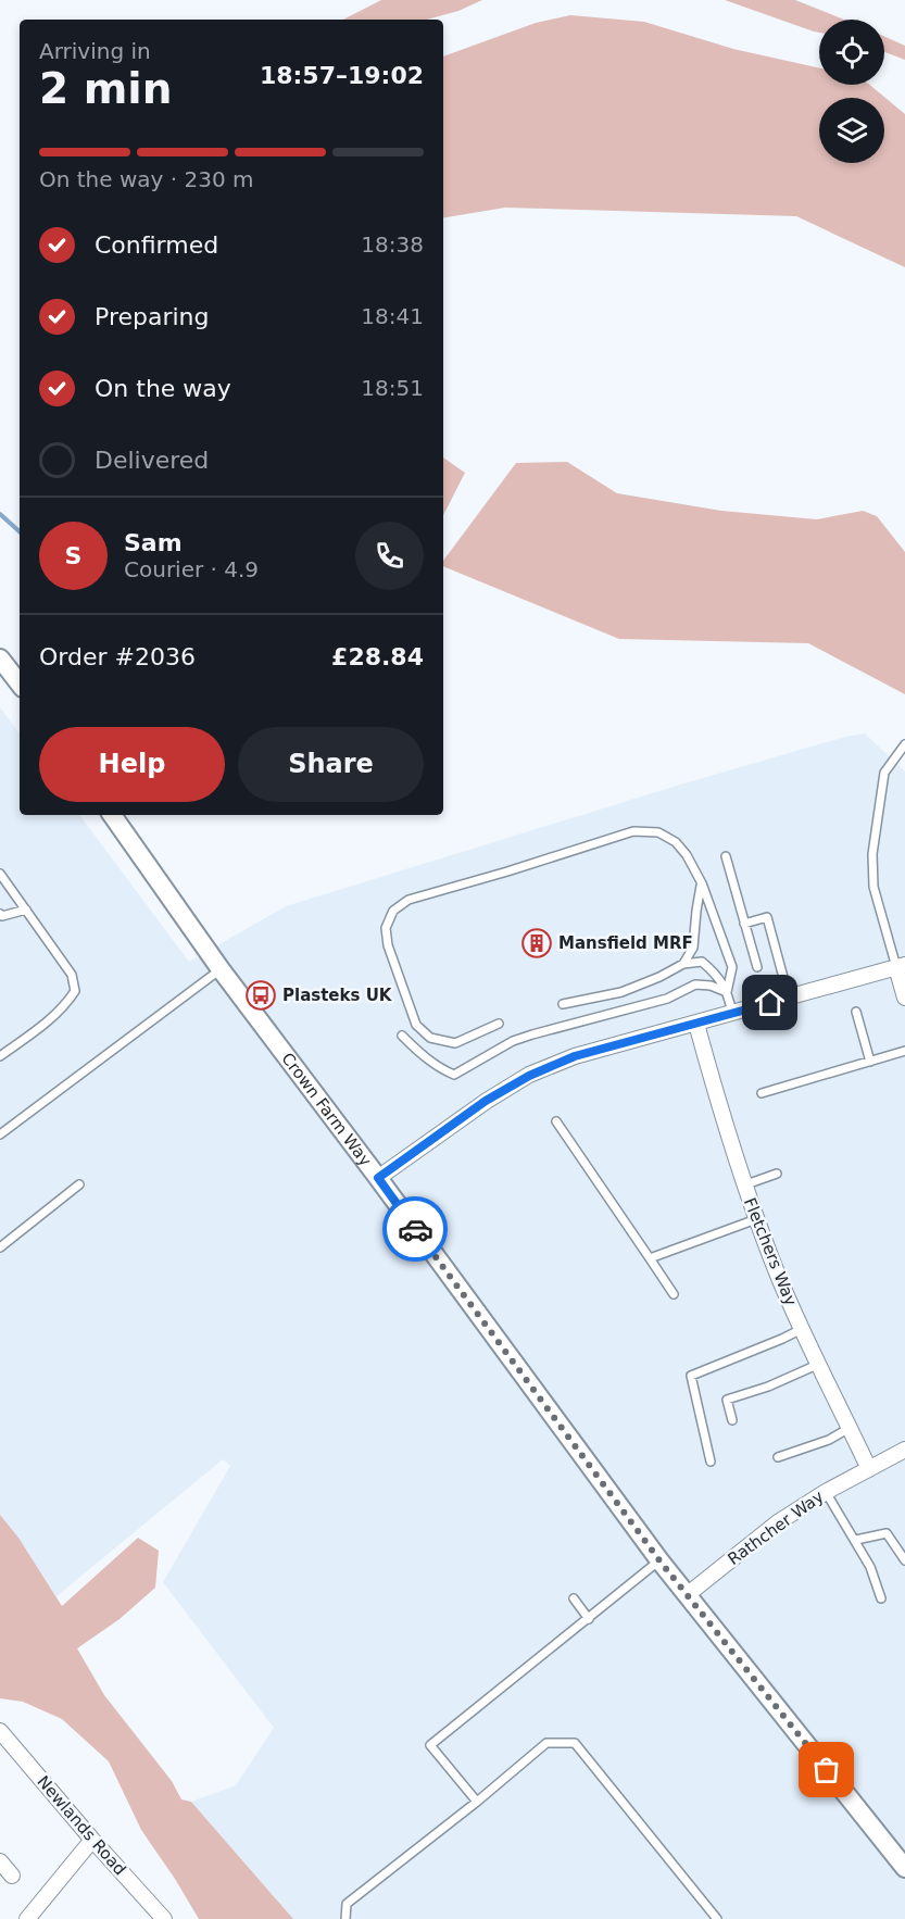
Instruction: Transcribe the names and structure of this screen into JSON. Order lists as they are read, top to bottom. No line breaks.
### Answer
{"streets":{"street":["Crown Farm Way","Fletchers Way","Rathcher Way","Newlands Road"]},"crossings":[["Crown Farm Way","Rathcher Way"],["Fletchers Way","Rathcher Way"]],"places":{"building":["Mansfield MRF"],"bus stop":["Plasteks UK"]},"page":{"heading":["2 min","Arriving in","18:57–19:02"],"panel":["Sam","Courier · 4.9","Order #2036","£28.84"],"bar":"On the way · 230 m","list":[["Confirmed","18:38"],["Preparing","18:41"],["On the way","18:51"],"Delivered"],"round":"S","buttons":["Help","Share"]}}
